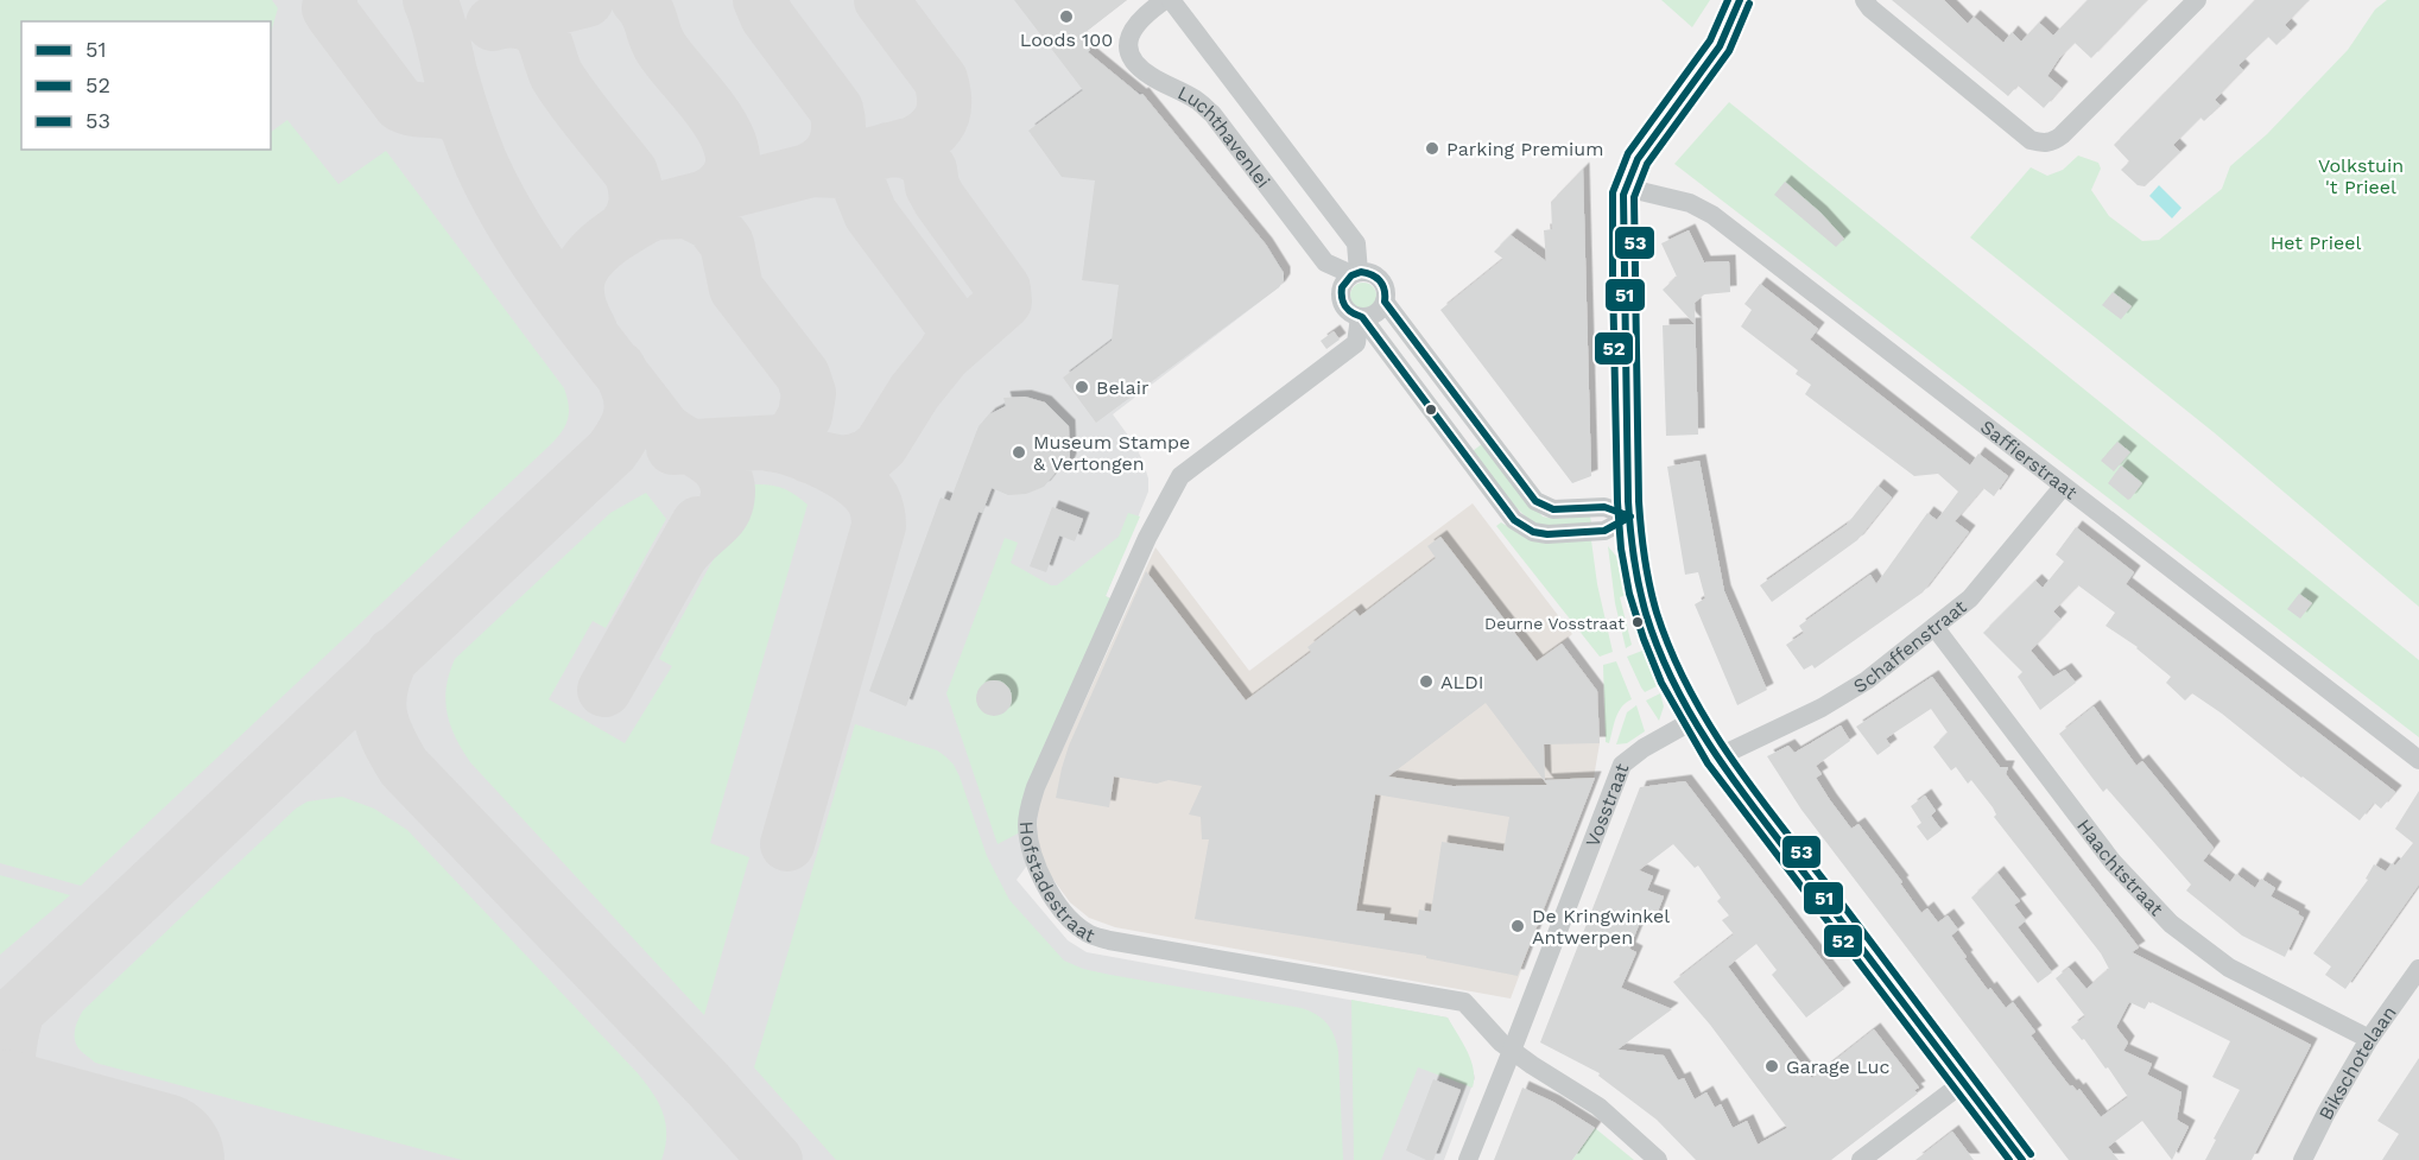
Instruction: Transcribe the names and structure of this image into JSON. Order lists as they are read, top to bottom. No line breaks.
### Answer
{"streets":{"street":["Luchthavenlei","Saffierstraat","Schaffenstraat","Vosstraat","Haachtstraat","Hofstadestraat","Bikschotelaan"]},"crossings":[["Luchthavenlei","Hofstadestraat"],["Saffierstraat","Schaffenstraat"],["Schaffenstraat","Haachtstraat"],["Vosstraat","Hofstadestraat"],["Haachtstraat","Bikschotelaan"]],"parks":["Volkstuin 't Prieel","Het Prieel"],"places":["Loods 100","Parking Premium","Belair","Museum Stampe & Vertongen","Deurne Vosstraat","ALDI","De Kringwinkel Antwerpen","Garage Luc"],"lines":["transit line 51","transit line 52","transit line 53"],"legend":["51","52","53"]}
